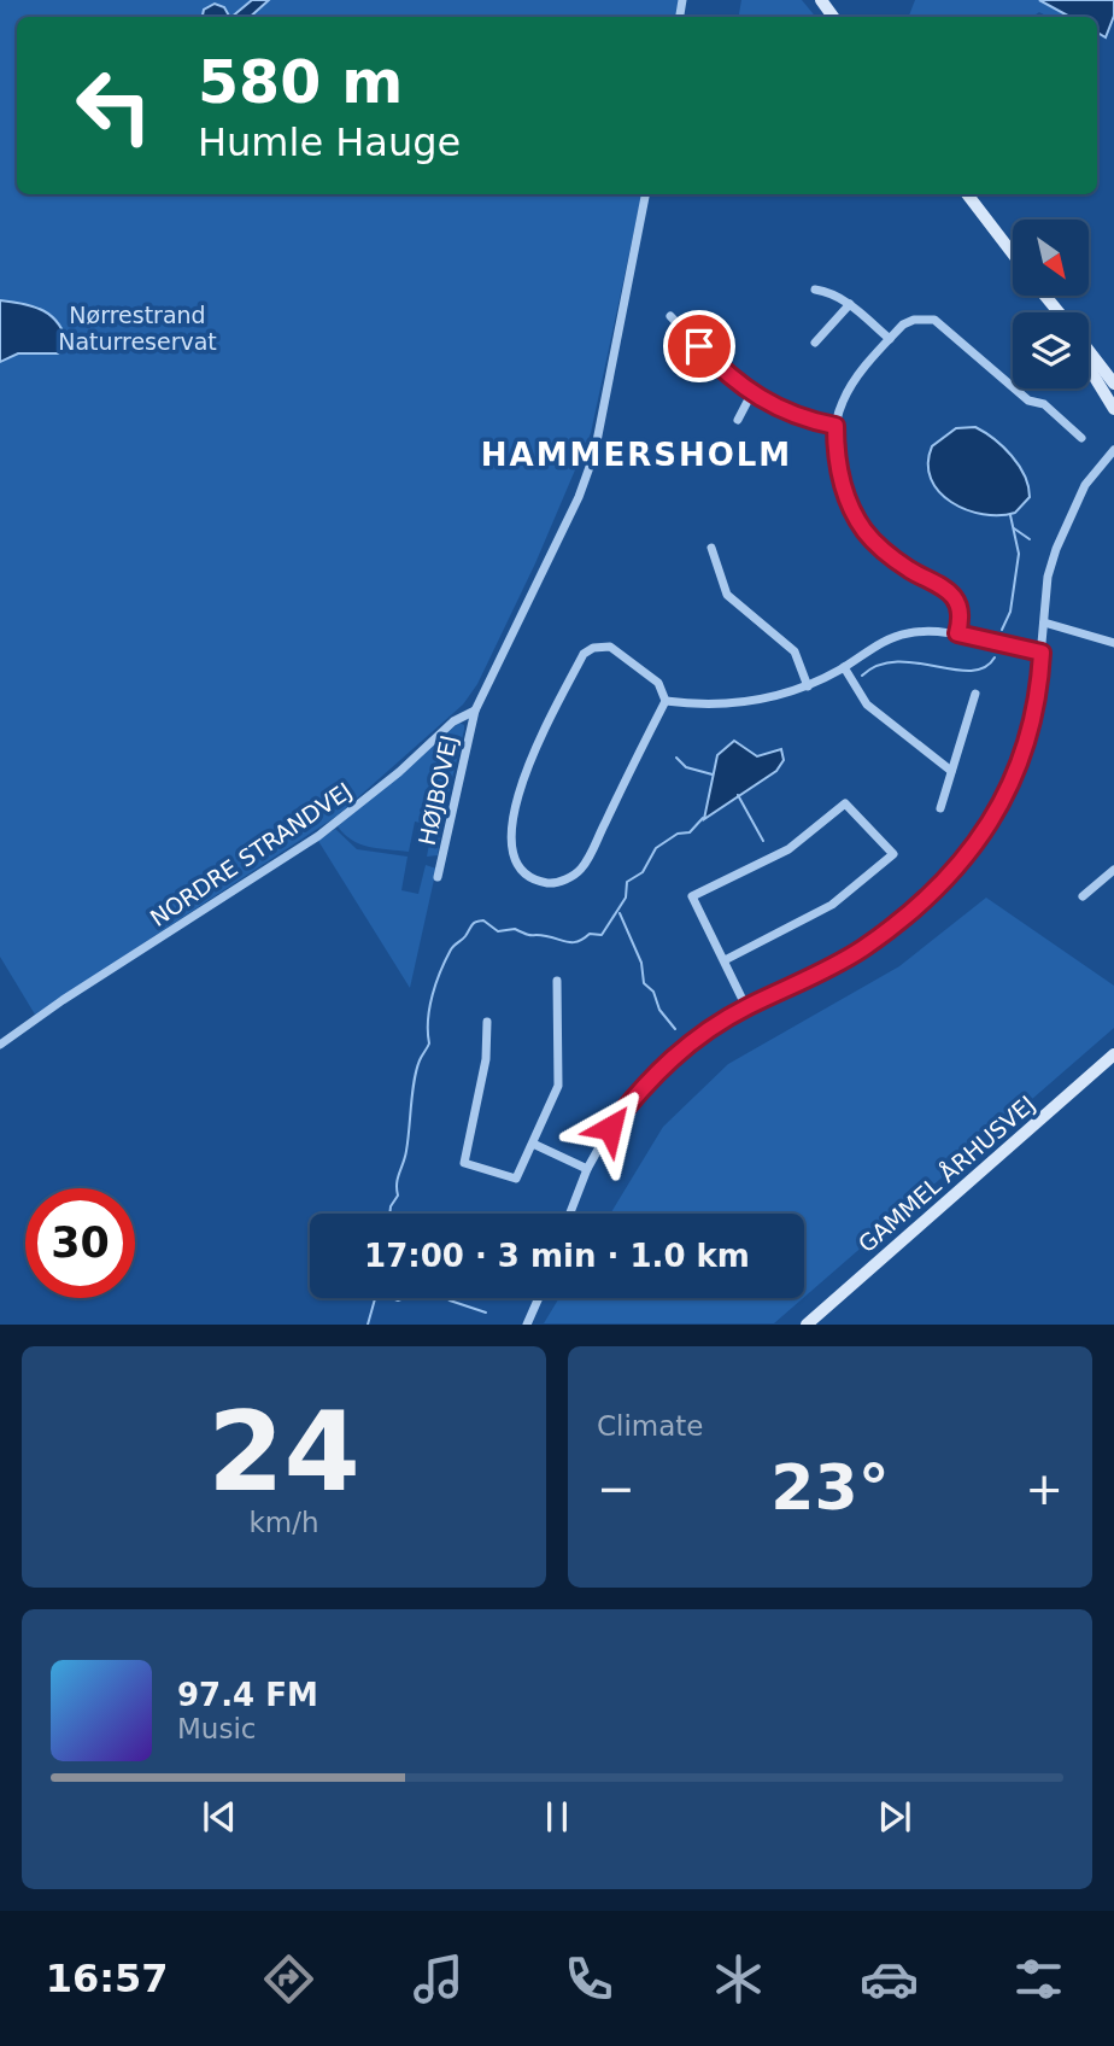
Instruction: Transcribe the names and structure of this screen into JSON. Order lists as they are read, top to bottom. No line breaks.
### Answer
{"streets":{"main road":["GAMMEL ÅRHUSVEJ"],"street":["HØJBOVEJ","NORDRE STRANDVEJ"]},"crossings":[["HØJBOVEJ","NORDRE STRANDVEJ"]],"districts":["HAMMERSHOLM"],"parks":["Nørrestrand Naturreservat"],"north":"bottom right","page":{"turn":["580 m","Humle Hauge"],"limit":"30","trip":"17:00 · 3 min · 1.0 km","tile":[["24","km/h"],"Climate"],"heat":["−","23°","+"],"song":["97.4 FM","Music"],"tabs":"16:57"}}
